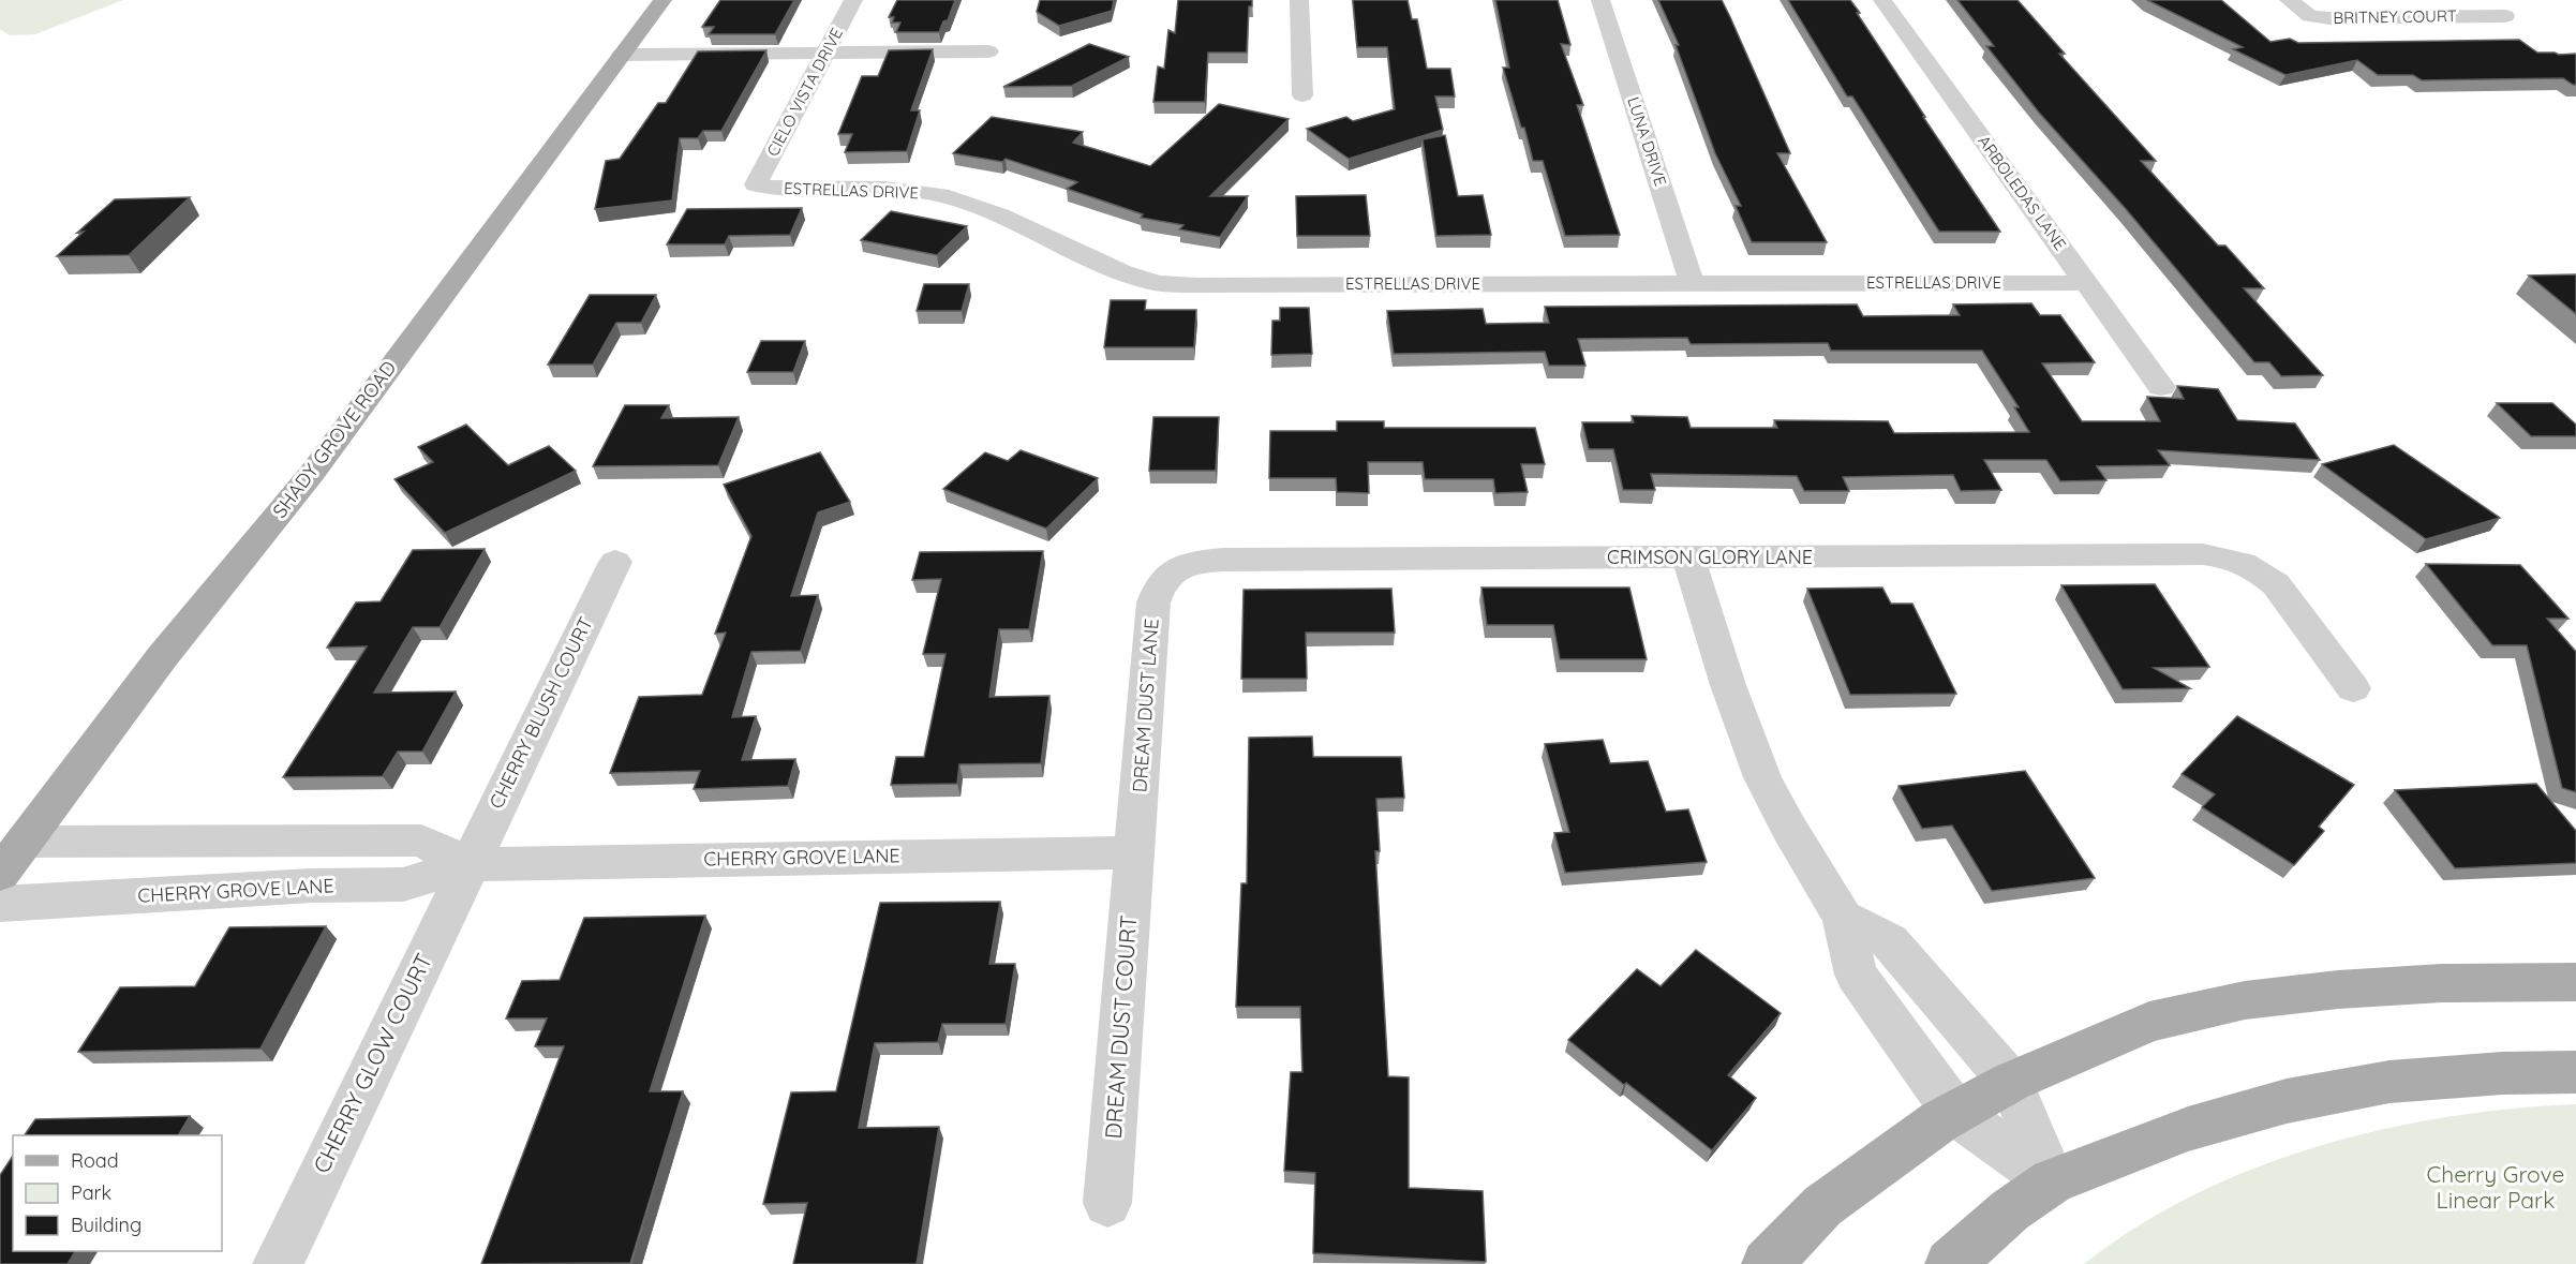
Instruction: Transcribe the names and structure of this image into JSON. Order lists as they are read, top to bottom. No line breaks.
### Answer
{"streets":{"main road":["SHADY GROVE ROAD"],"street":["BRITNEY COURT","CIELO VISTA DRIVE","LUNA DRIVE","ESTRELLAS DRIVE","ARBOLEDAS LANE","CRIMSON GLORY LANE","DREAM DUST LANE","CHERRY BLUSH COURT","CHERRY GROVE LANE","DREAM DUST COURT","CHERRY GLOW COURT"]},"crossings":[["CIELO VISTA DRIVE","ESTRELLAS DRIVE"],["LUNA DRIVE","ESTRELLAS DRIVE"],["ESTRELLAS DRIVE","ARBOLEDAS LANE"],["SHADY GROVE ROAD","CHERRY GROVE LANE"],["CRIMSON GLORY LANE","DREAM DUST LANE"],["DREAM DUST LANE","CHERRY GROVE LANE"],["DREAM DUST LANE","DREAM DUST COURT"],["CHERRY BLUSH COURT","CHERRY GROVE LANE"],["CHERRY BLUSH COURT","CHERRY GLOW COURT"],["CHERRY GROVE LANE","DREAM DUST COURT"],["CHERRY GROVE LANE","CHERRY GLOW COURT"]],"parks":["Cherry Grove Linear Park"],"legend":["Road","Park","Building"]}
